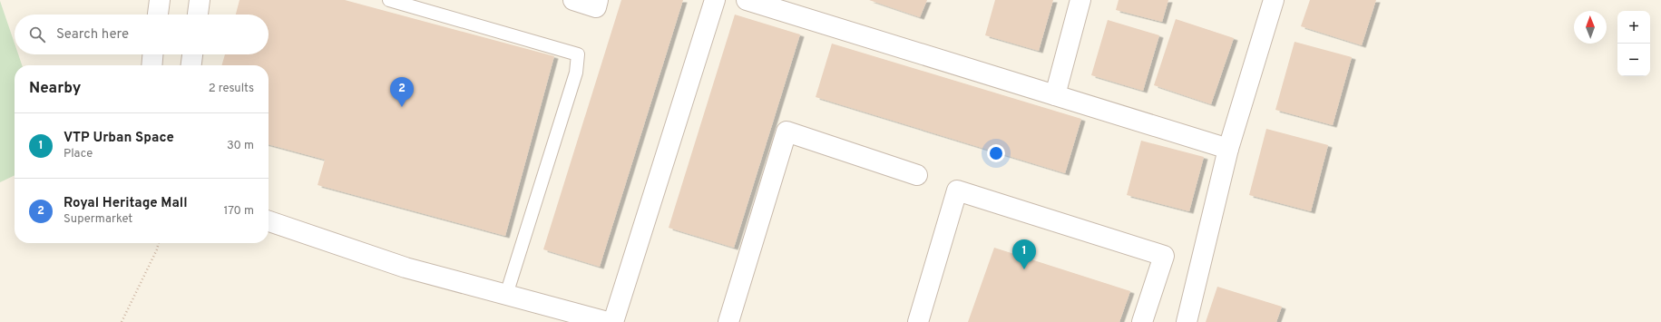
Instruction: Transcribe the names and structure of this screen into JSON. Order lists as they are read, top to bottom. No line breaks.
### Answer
{"north":"top","page":{"map_buttons":["+","−"],"search":"Search here","heading":["Nearby","2 results"],"pins":["2","1"],"list":[{"mark":"1","name":"VTP Urban Space","note":"Place","value":"30 m"},{"mark":"2","name":"Royal Heritage Mall","note":"Supermarket","value":"170 m"}]}}
